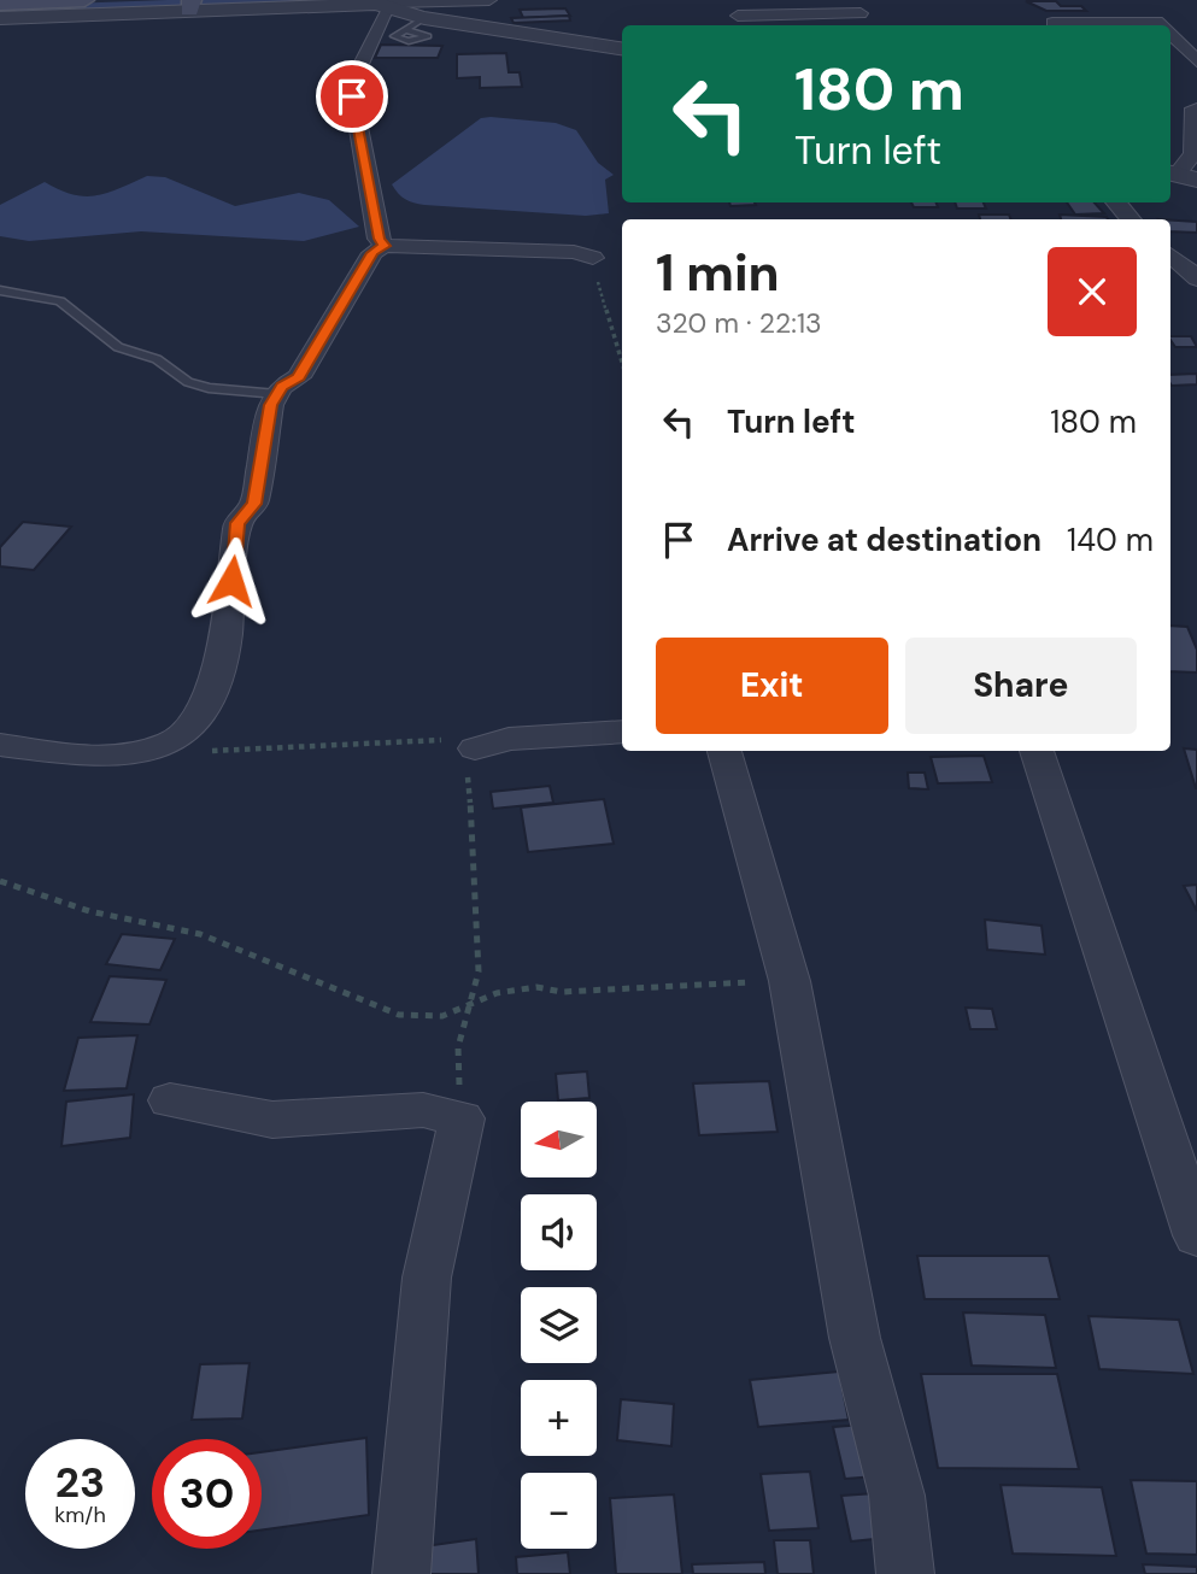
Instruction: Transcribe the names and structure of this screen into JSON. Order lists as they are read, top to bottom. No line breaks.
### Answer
{"north":"left","page":{"turn":["180 m","Turn left"],"heading":["1 min","320 m · 22:13"],"list":[{"name":"Turn left","value":"180 m"},{"name":"Arrive at destination","value":"140 m"}],"buttons":["Exit","Share"],"map_buttons":["+","−"],"speed":"23 km/h","limit":"30"}}
